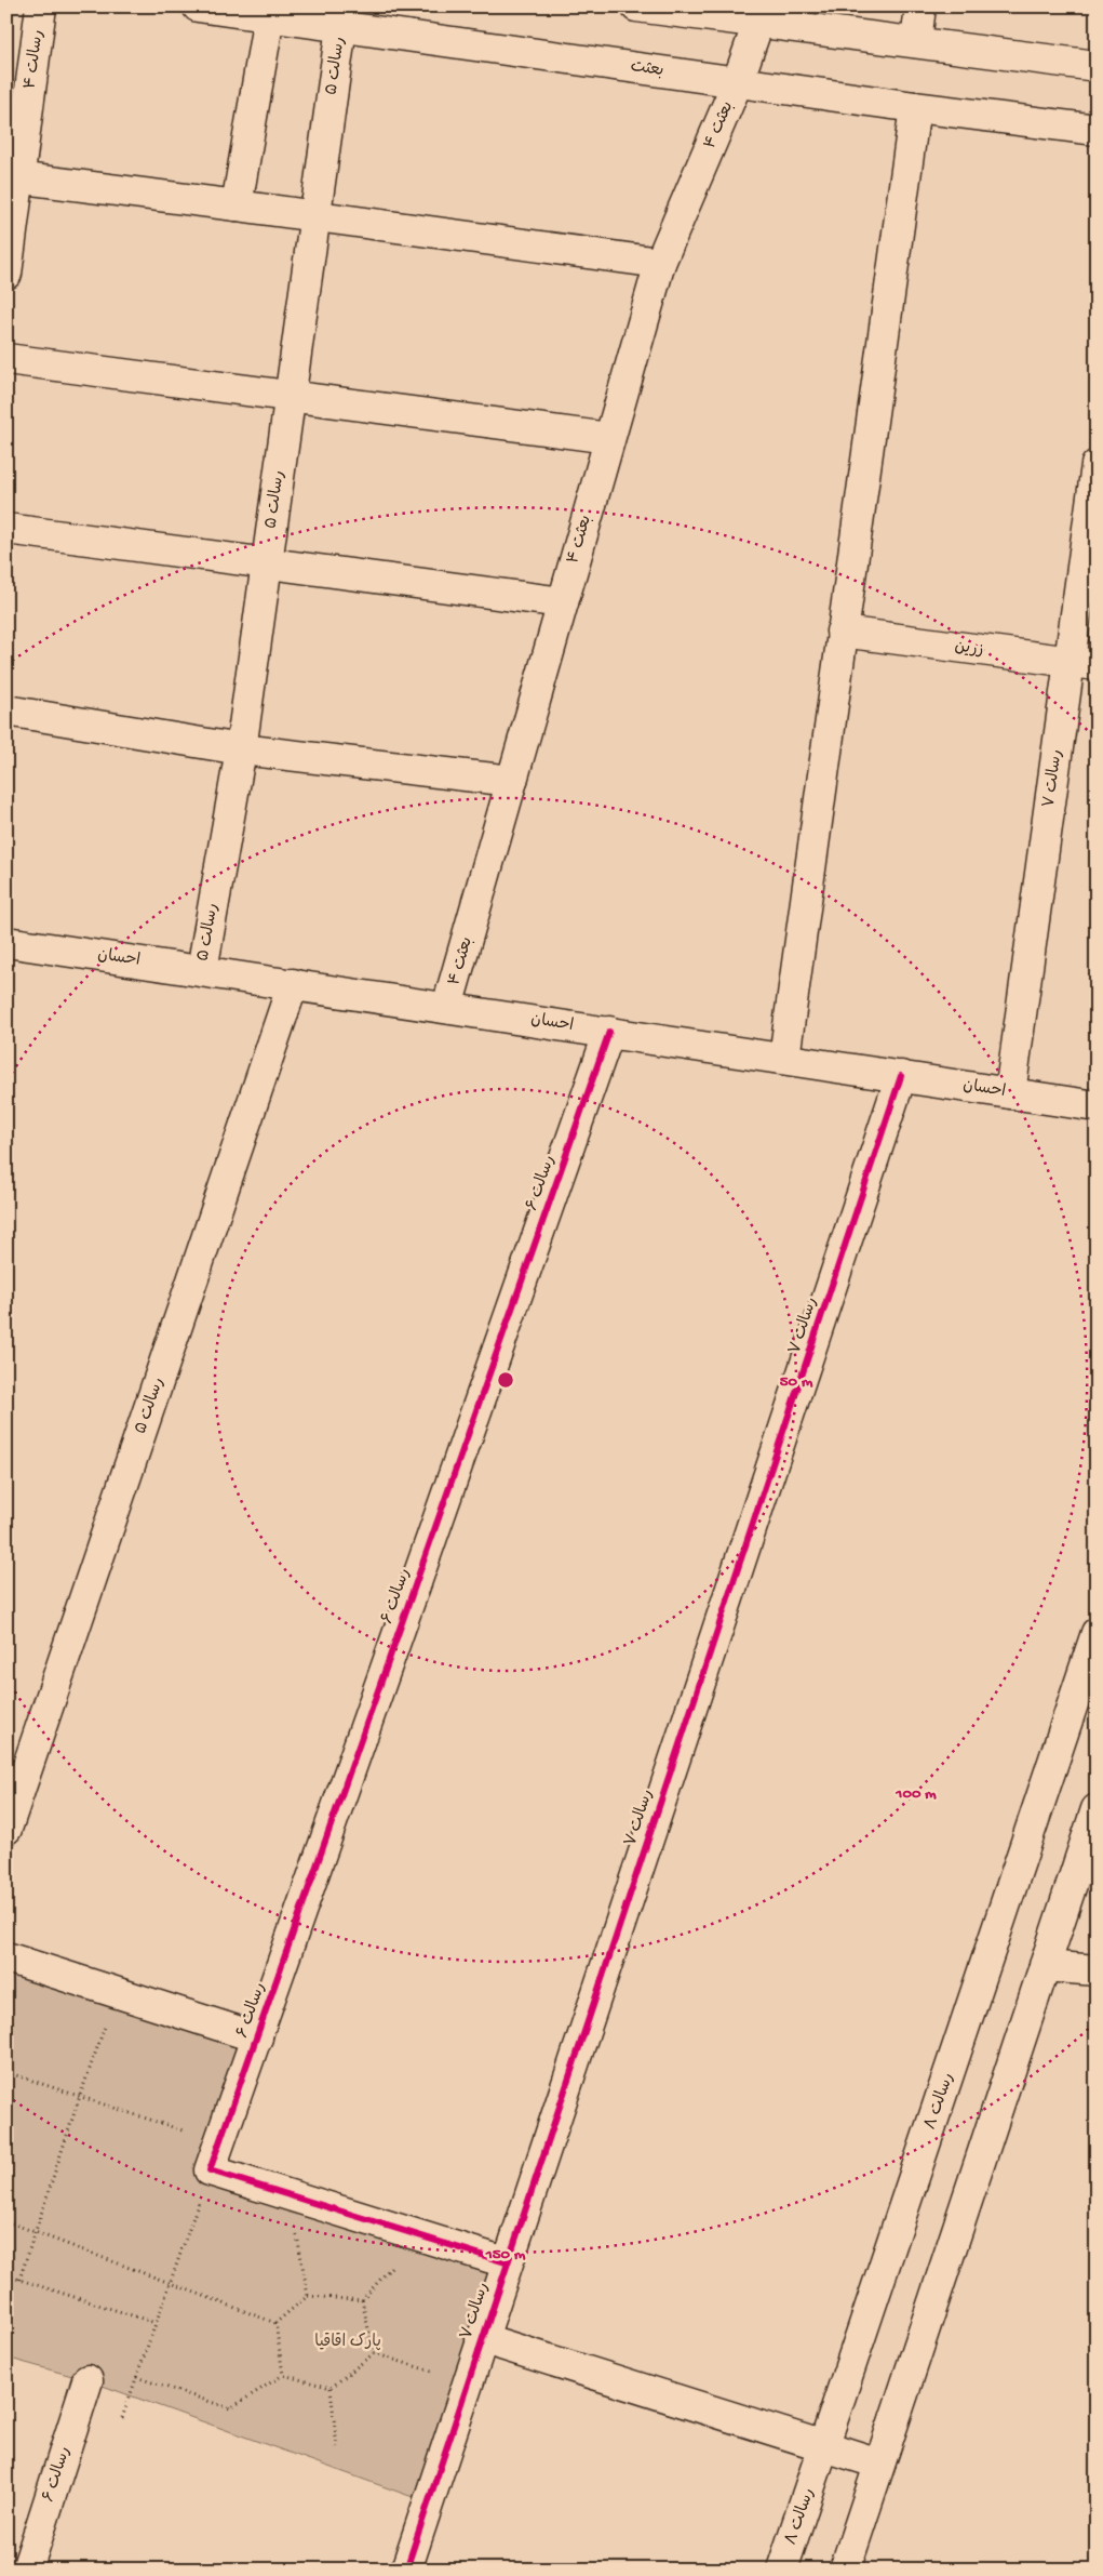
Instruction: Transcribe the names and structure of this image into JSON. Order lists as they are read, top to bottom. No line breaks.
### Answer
{"streets":{"street":["رسالت ۴","رسالت ۵","بعثت","بعثت ۴","زرین","رسالت ۷","احسان","رسالت ۶","رسالت ۸"]},"crossings":[["رسالت ۵","بعثت"],["رسالت ۵","احسان"],["بعثت","بعثت ۴"],["بعثت ۴","احسان"],["زرین","رسالت ۷"],["رسالت ۷","احسان"],["احسان","رسالت ۶"]],"parks":["پارک اقاقیا"],"rings":["50 m","100 m","150 m"]}
